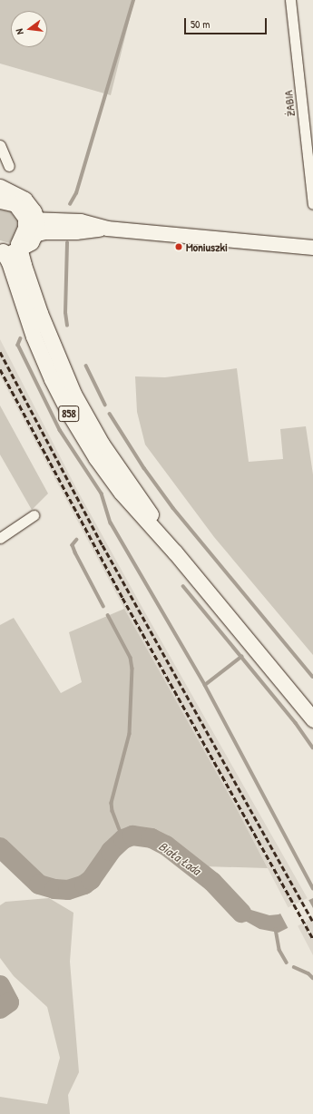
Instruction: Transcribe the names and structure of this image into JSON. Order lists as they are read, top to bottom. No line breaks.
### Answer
{"streets":{"main road":["858"],"street":["ŻABIA"]},"water":["Biała Łada"],"places":["Moniuszki"],"scale_bar":"50 m","north":"left"}
